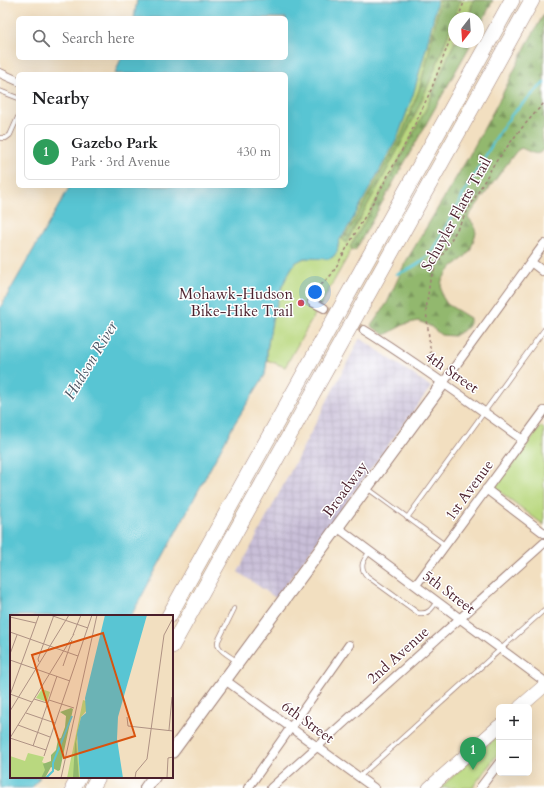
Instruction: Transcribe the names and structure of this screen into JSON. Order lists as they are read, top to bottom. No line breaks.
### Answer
{"streets":{"street":["4th Street","Broadway","1st Avenue","5th Street","2nd Avenue","6th Street"],"path":["Schuyler Flatts Trail"]},"crossings":[["Schuyler Flatts Trail","4th Street"],["4th Street","Broadway"],["4th Street","1st Avenue"],["Broadway","5th Street"],["Broadway","6th Street"],["1st Avenue","5th Street"],["5th Street","2nd Avenue"],["2nd Avenue","6th Street"]],"water":["Hudson River"],"places":["Mohawk-Hudson Bike-Hike Trail"],"north":"bottom","page":{"search":"Search here","heading":"Nearby","list":[{"mark":"1","name":"Gazebo Park","note":"Park · 3rd Avenue","value":"430 m"}],"map_buttons":["+","−"],"pins":"1"}}
